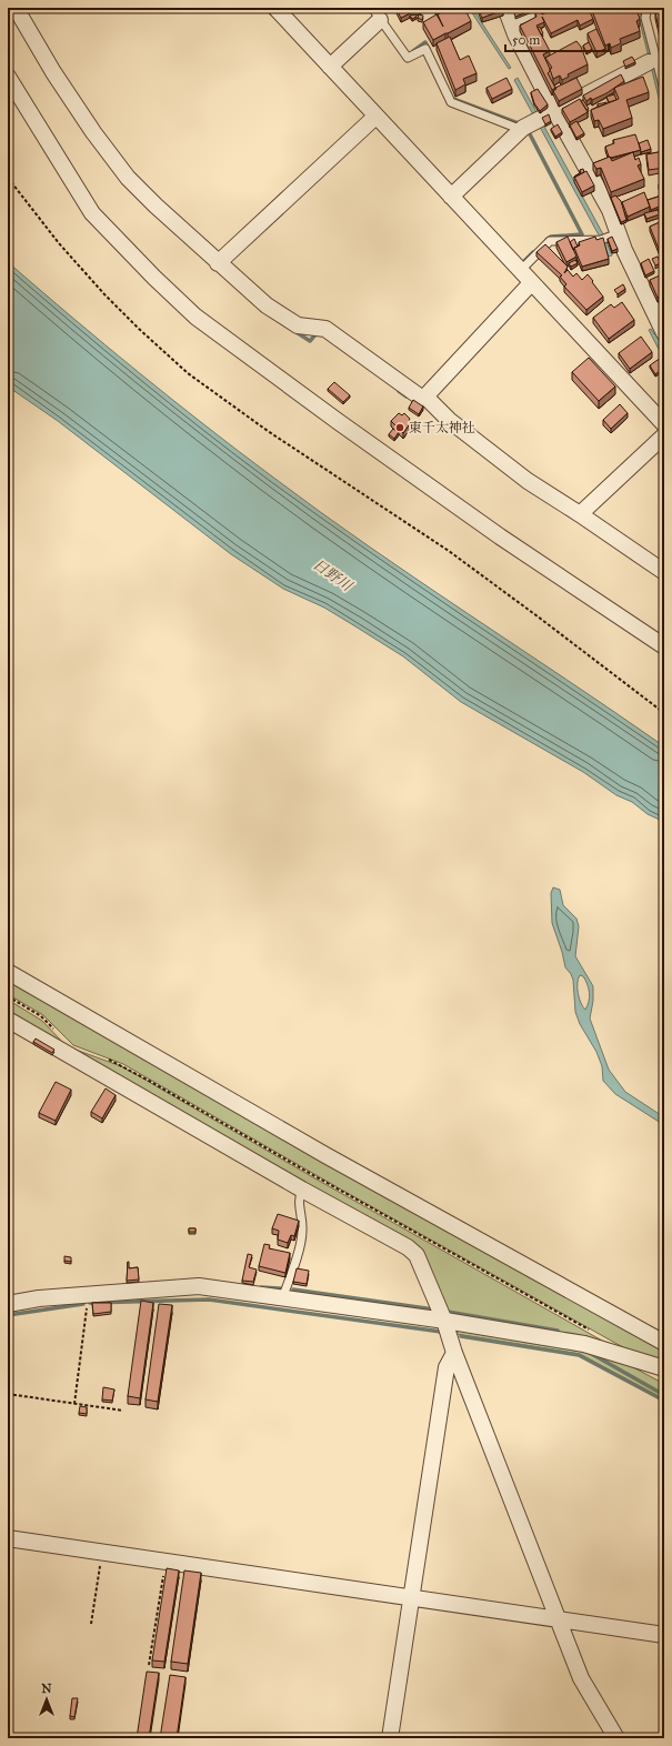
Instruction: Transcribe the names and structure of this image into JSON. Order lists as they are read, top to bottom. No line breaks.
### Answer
{"water":["日野川"],"places":["東千太神社"],"scale_bar":"50 m","north":"top"}
